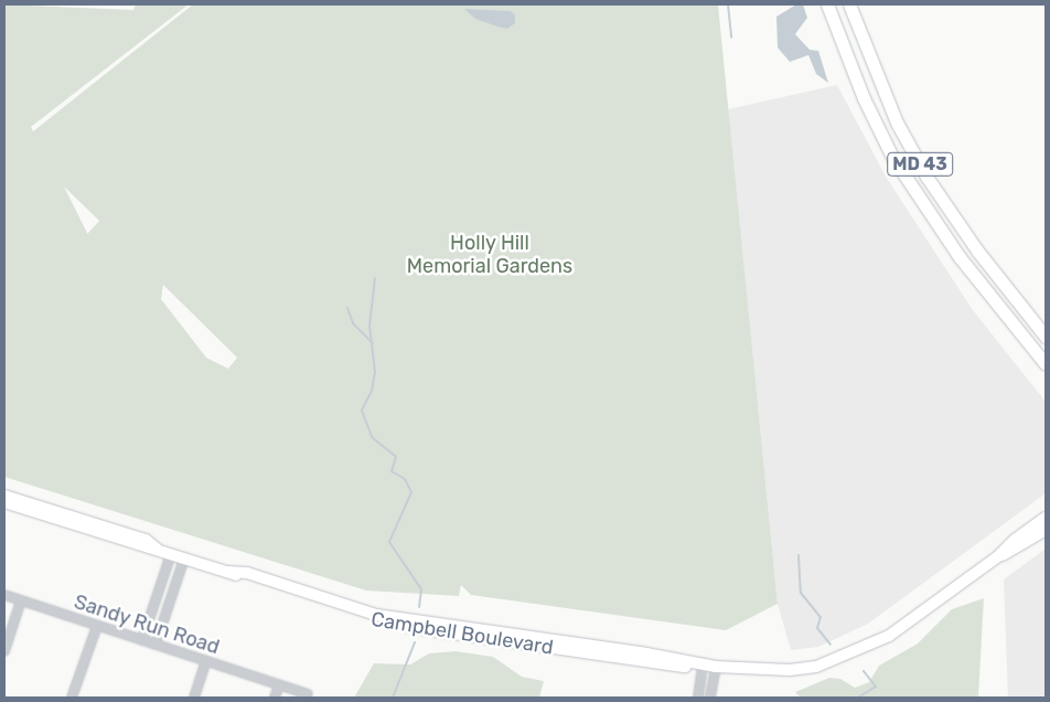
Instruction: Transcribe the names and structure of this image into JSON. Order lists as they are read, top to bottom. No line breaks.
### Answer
{"streets":{"main road":["MD 43"],"street":["Sandy Run Road","Campbell Boulevard"]},"parks":["Holly Hill Memorial Gardens"]}
